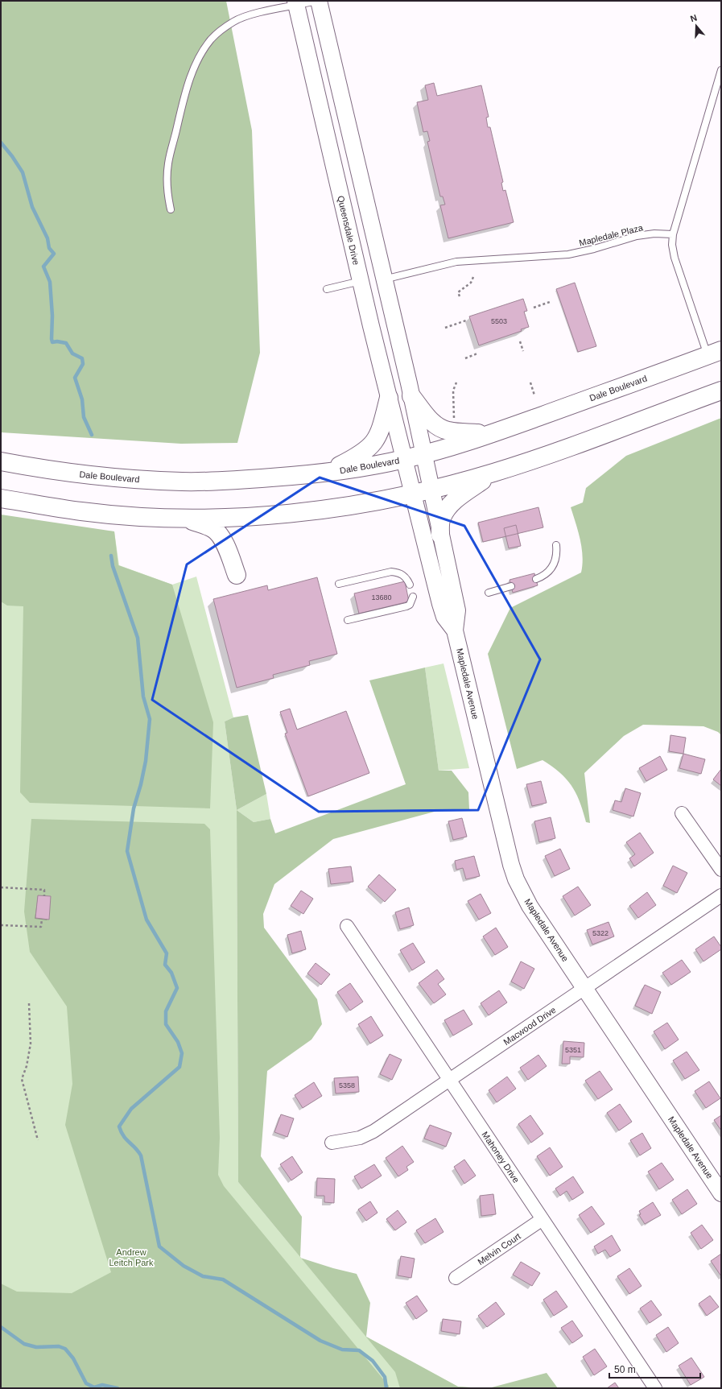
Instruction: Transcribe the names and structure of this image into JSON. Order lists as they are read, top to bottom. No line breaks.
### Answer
{"streets":{"main road":["Dale Boulevard"],"street":["Queensdale Drive","Mapledale Avenue","Macwood Drive","Mahoney Drive","Melvin Court"],"lane":["Mapledale Plaza"]},"crossings":[["Queensdale Drive","Dale Boulevard"],["Queensdale Drive","Mapledale Avenue"],["Dale Boulevard","Mapledale Avenue"],["Mapledale Avenue","Macwood Drive"],["Macwood Drive","Mahoney Drive"],["Mahoney Drive","Melvin Court"]],"parks":["Andrew Leitch Park"],"house_numbers":["5503","13680","5322","5351","5358"],"scale_bar":"50 m","north":"top"}
